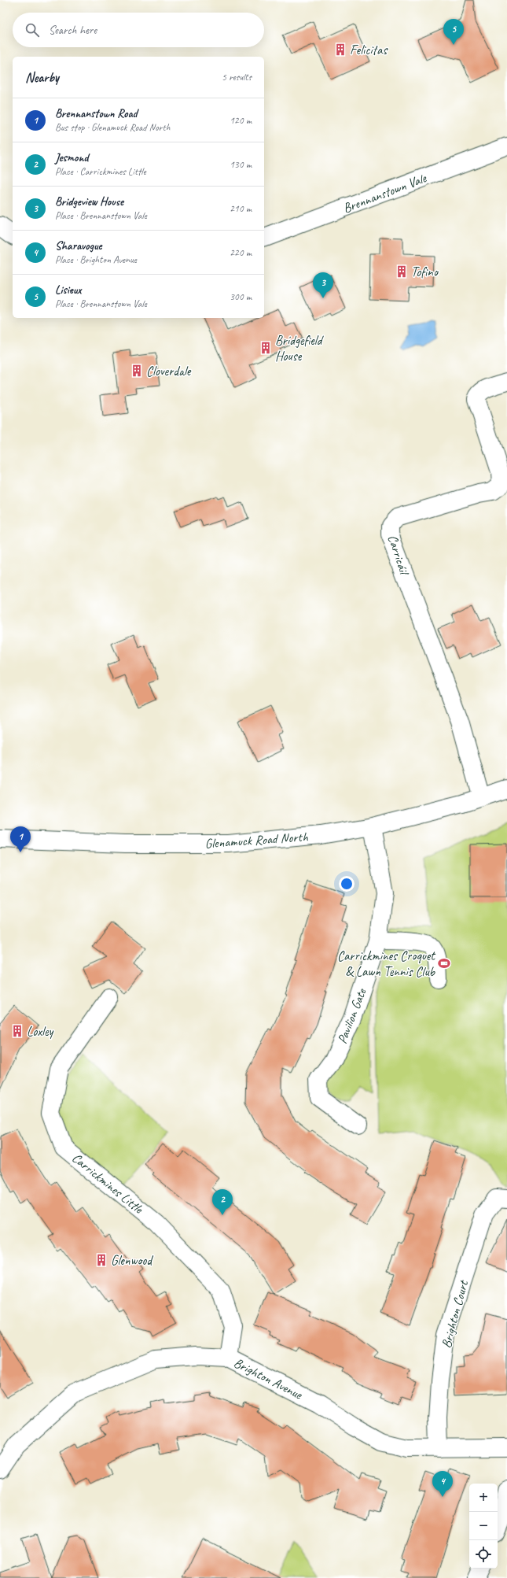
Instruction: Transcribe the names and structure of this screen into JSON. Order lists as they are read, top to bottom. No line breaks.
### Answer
{"streets":{"street":["Brennanstown Vale","Carricáil","Glenamuck Road North","Pavilion Gate","Carrickmines Little","Brighton Court","Brighton Avenue"]},"crossings":[["Carricáil","Glenamuck Road North"],["Glenamuck Road North","Pavilion Gate"],["Carrickmines Little","Brighton Avenue"],["Brighton Court","Brighton Avenue"]],"places":{"building":["Felicitas","Tofino","Bridgefield House","Cloverdale","Loxley","Glenwood"],"sports":["Carrickmines Croquet & Lawn Tennis Club"]},"page":{"search":"Search here","pins":["5","3","1","2","4"],"heading":["Nearby","5 results"],"list":[{"mark":"1","name":"Brennanstown Road","note":"Bus stop · Glenamuck Road North","value":"120 m"},{"mark":"2","name":"Jesmond","note":"Place · Carrickmines Little","value":"130 m"},{"mark":"3","name":"Bridgeview House","note":"Place · Brennanstown Vale","value":"210 m"},{"mark":"4","name":"Sharavogue","note":"Place · Brighton Avenue","value":"220 m"},{"mark":"5","name":"Lisieux","note":"Place · Brennanstown Vale","value":"300 m"}],"map_buttons":["+","−"]}}
